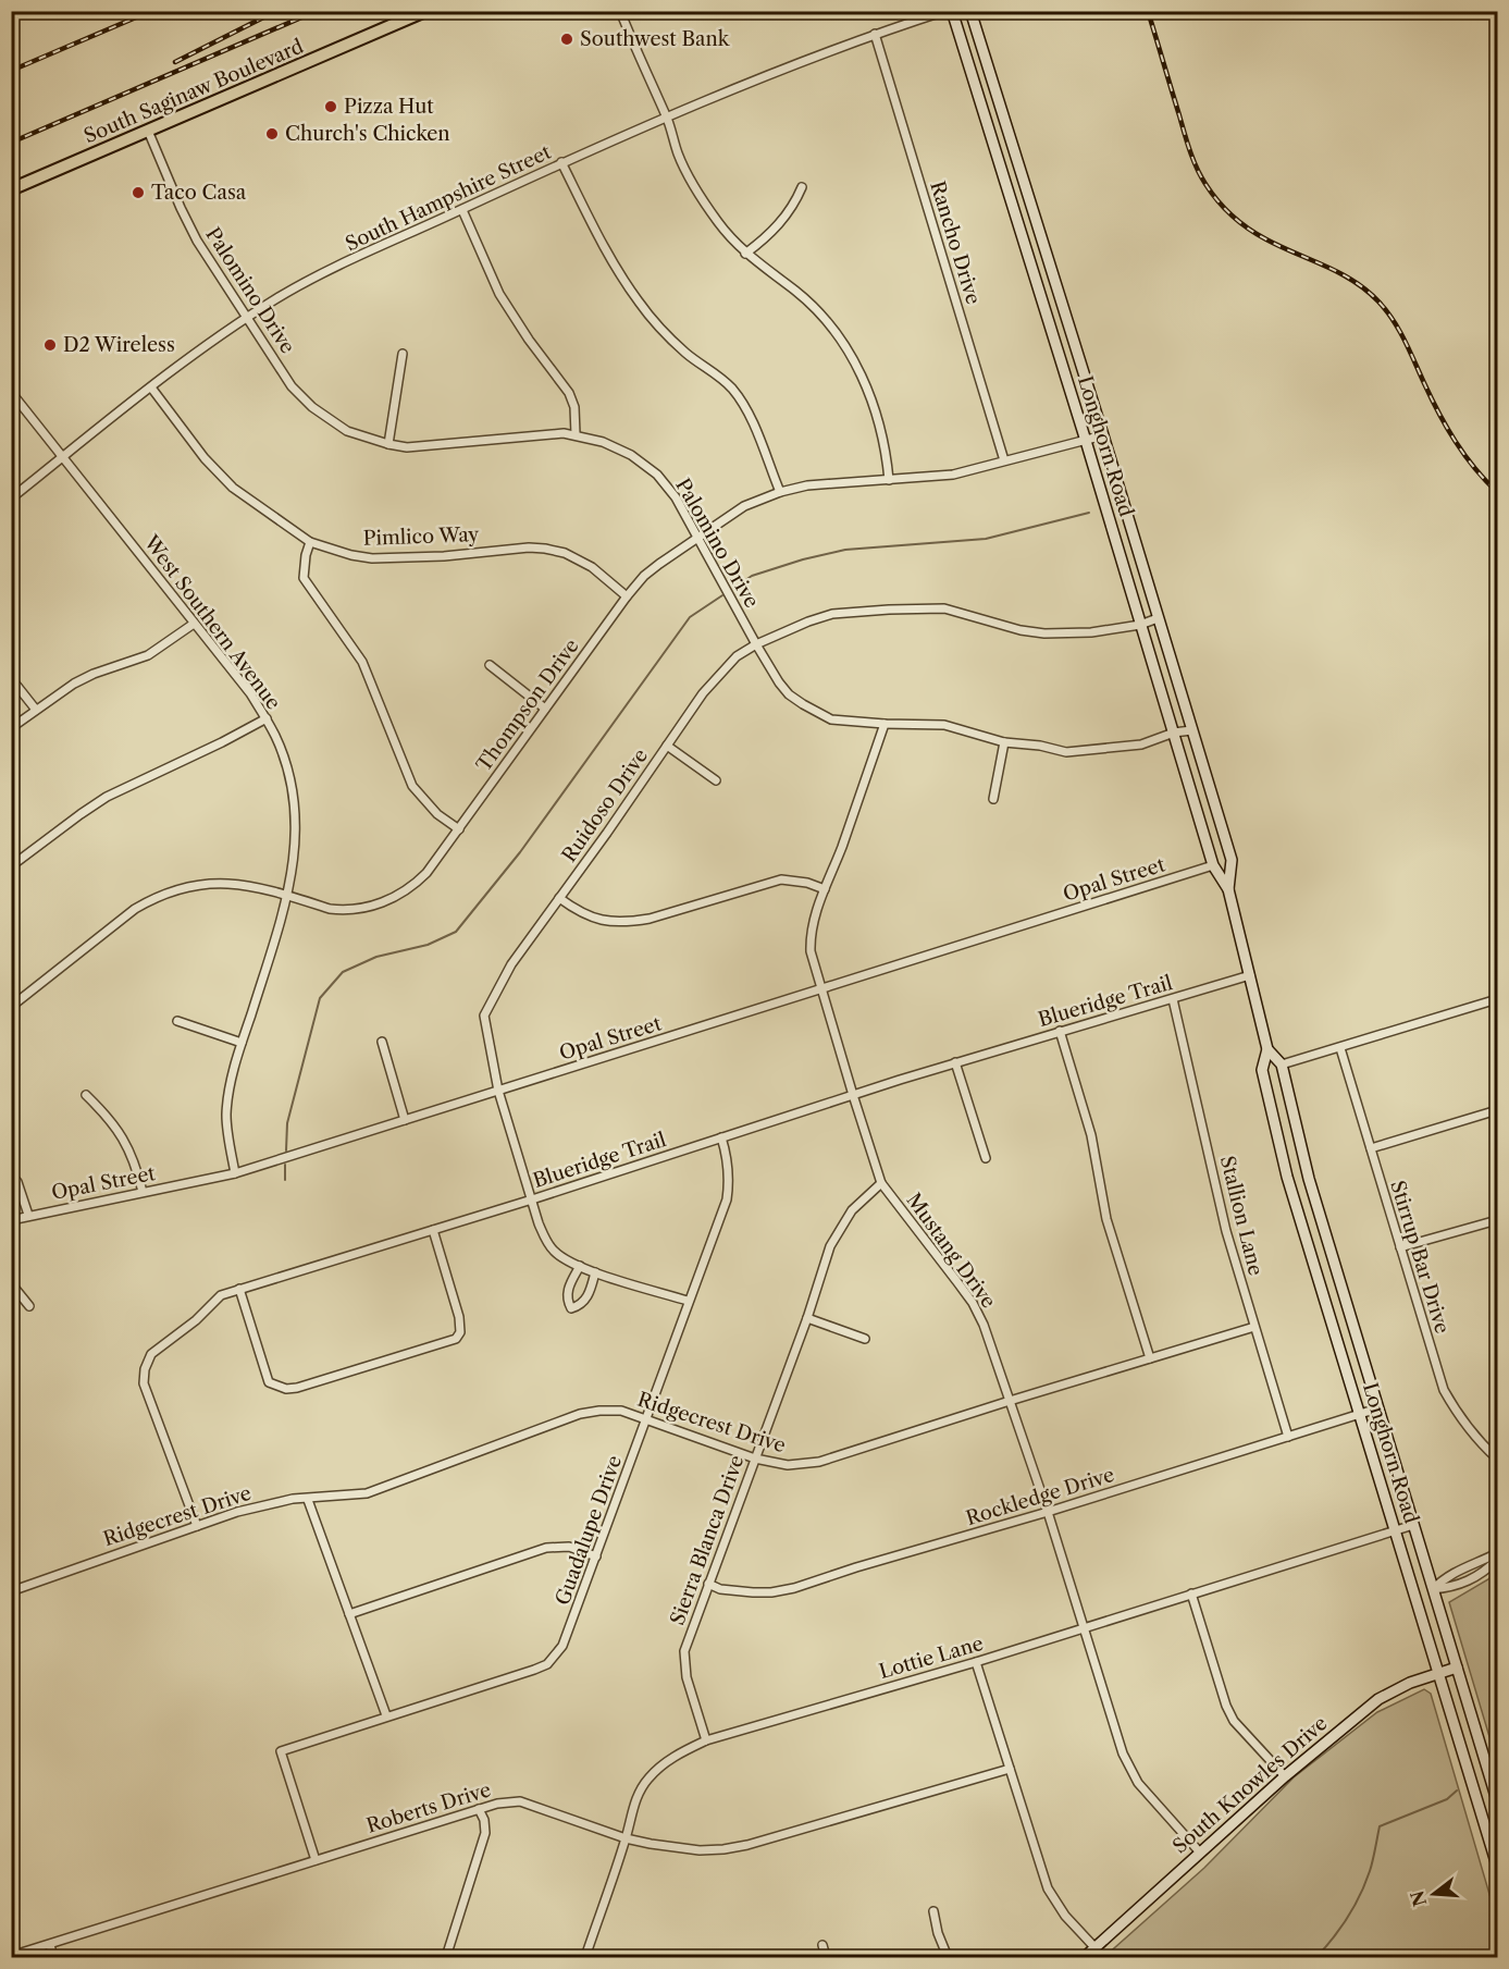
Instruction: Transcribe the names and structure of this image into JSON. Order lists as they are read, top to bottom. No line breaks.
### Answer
{"streets":{"main road":["South Saginaw Boulevard","Longhorn Road","South Knowles Drive"],"street":["South Hampshire Street","Rancho Drive","Palomino Drive","Pimlico Way","West Southern Avenue","Thompson Drive","Ruidoso Drive","Opal Street","Blueridge Trail","Stallion Lane","Mustang Drive","Stirrup Bar Drive","Ridgecrest Drive","Rockledge Drive","Guadalupe Drive","Sierra Blanca Drive","Lottie Lane","Roberts Drive"]},"crossings":[["South Saginaw Boulevard","Palomino Drive"],["South Hampshire Street","Rancho Drive"],["South Hampshire Street","Palomino Drive"],["South Hampshire Street","Pimlico Way"],["South Hampshire Street","West Southern Avenue"],["Rancho Drive","Thompson Drive"],["Palomino Drive","Longhorn Road"],["Palomino Drive","Thompson Drive"],["Palomino Drive","Ruidoso Drive"],["Palomino Drive","Mustang Drive"],["Longhorn Road","Thompson Drive"],["Longhorn Road","Ruidoso Drive"],["Longhorn Road","Opal Street"],["Longhorn Road","Blueridge Trail"],["Longhorn Road","Rockledge Drive"],["Longhorn Road","Lottie Lane"],["Longhorn Road","South Knowles Drive"],["Pimlico Way","Thompson Drive"],["West Southern Avenue","Thompson Drive"],["West Southern Avenue","Opal Street"],["Ruidoso Drive","Opal Street"],["Ruidoso Drive","Blueridge Trail"],["Ruidoso Drive","Guadalupe Drive"],["Opal Street","Mustang Drive"],["Blueridge Trail","Stallion Lane"],["Blueridge Trail","Mustang Drive"],["Blueridge Trail","Ridgecrest Drive"],["Blueridge Trail","Guadalupe Drive"],["Stallion Lane","Ridgecrest Drive"],["Stallion Lane","Rockledge Drive"],["Mustang Drive","Ridgecrest Drive"],["Mustang Drive","Rockledge Drive"],["Mustang Drive","Sierra Blanca Drive"],["Mustang Drive","Lottie Lane"],["Mustang Drive","South Knowles Drive"],["Ridgecrest Drive","Guadalupe Drive"],["Ridgecrest Drive","Sierra Blanca Drive"],["Rockledge Drive","Sierra Blanca Drive"],["Guadalupe Drive","Roberts Drive"],["Sierra Blanca Drive","Lottie Lane"],["Lottie Lane","Roberts Drive"]],"places":["Southwest Bank","Pizza Hut","Church's Chicken","Taco Casa","D2 Wireless"],"north":"left"}
